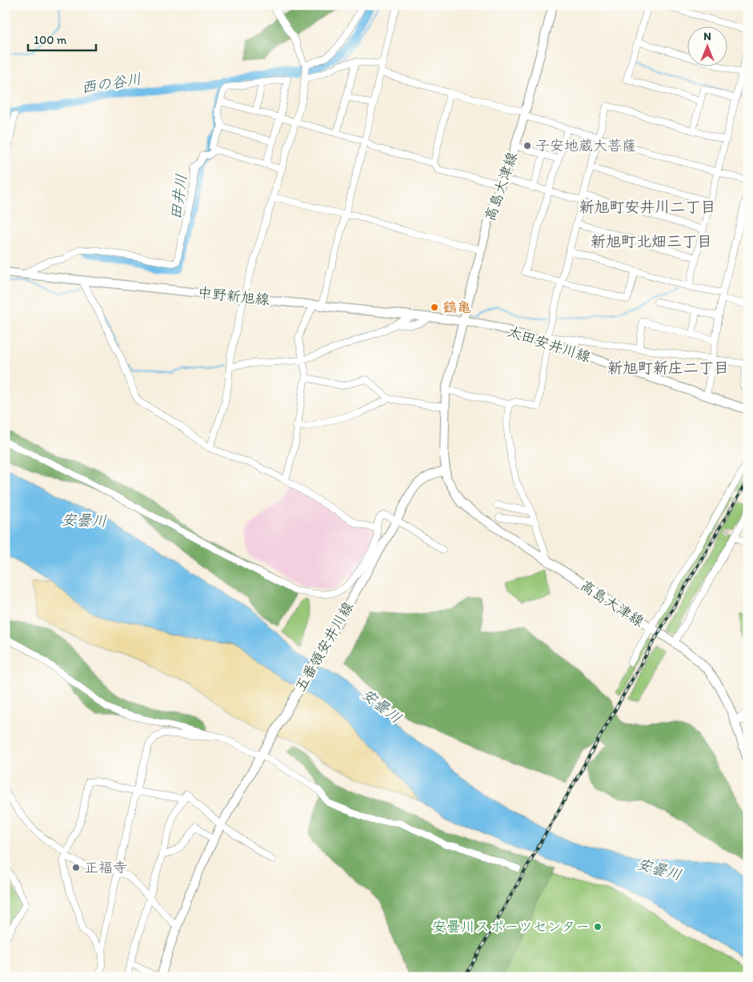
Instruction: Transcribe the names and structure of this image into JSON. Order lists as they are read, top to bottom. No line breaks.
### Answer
{"streets":{"main road":["高島大津線","中野新旭線","太田安井川線","五番領安井川線"]},"crossings":[["高島大津線","中野新旭線"],["高島大津線","太田安井川線"],["高島大津線","五番領安井川線"],["中野新旭線","太田安井川線"]],"districts":["新旭町安井川二丁目","新旭町北畑三丁目","新旭町新庄二丁目"],"water":["西の谷川","田井川","安曇川"],"places":["子安地蔵大菩薩","鶴亀","正福寺","安曇川スポーツセンター"],"scale_bar":"100 m","north":"top"}
